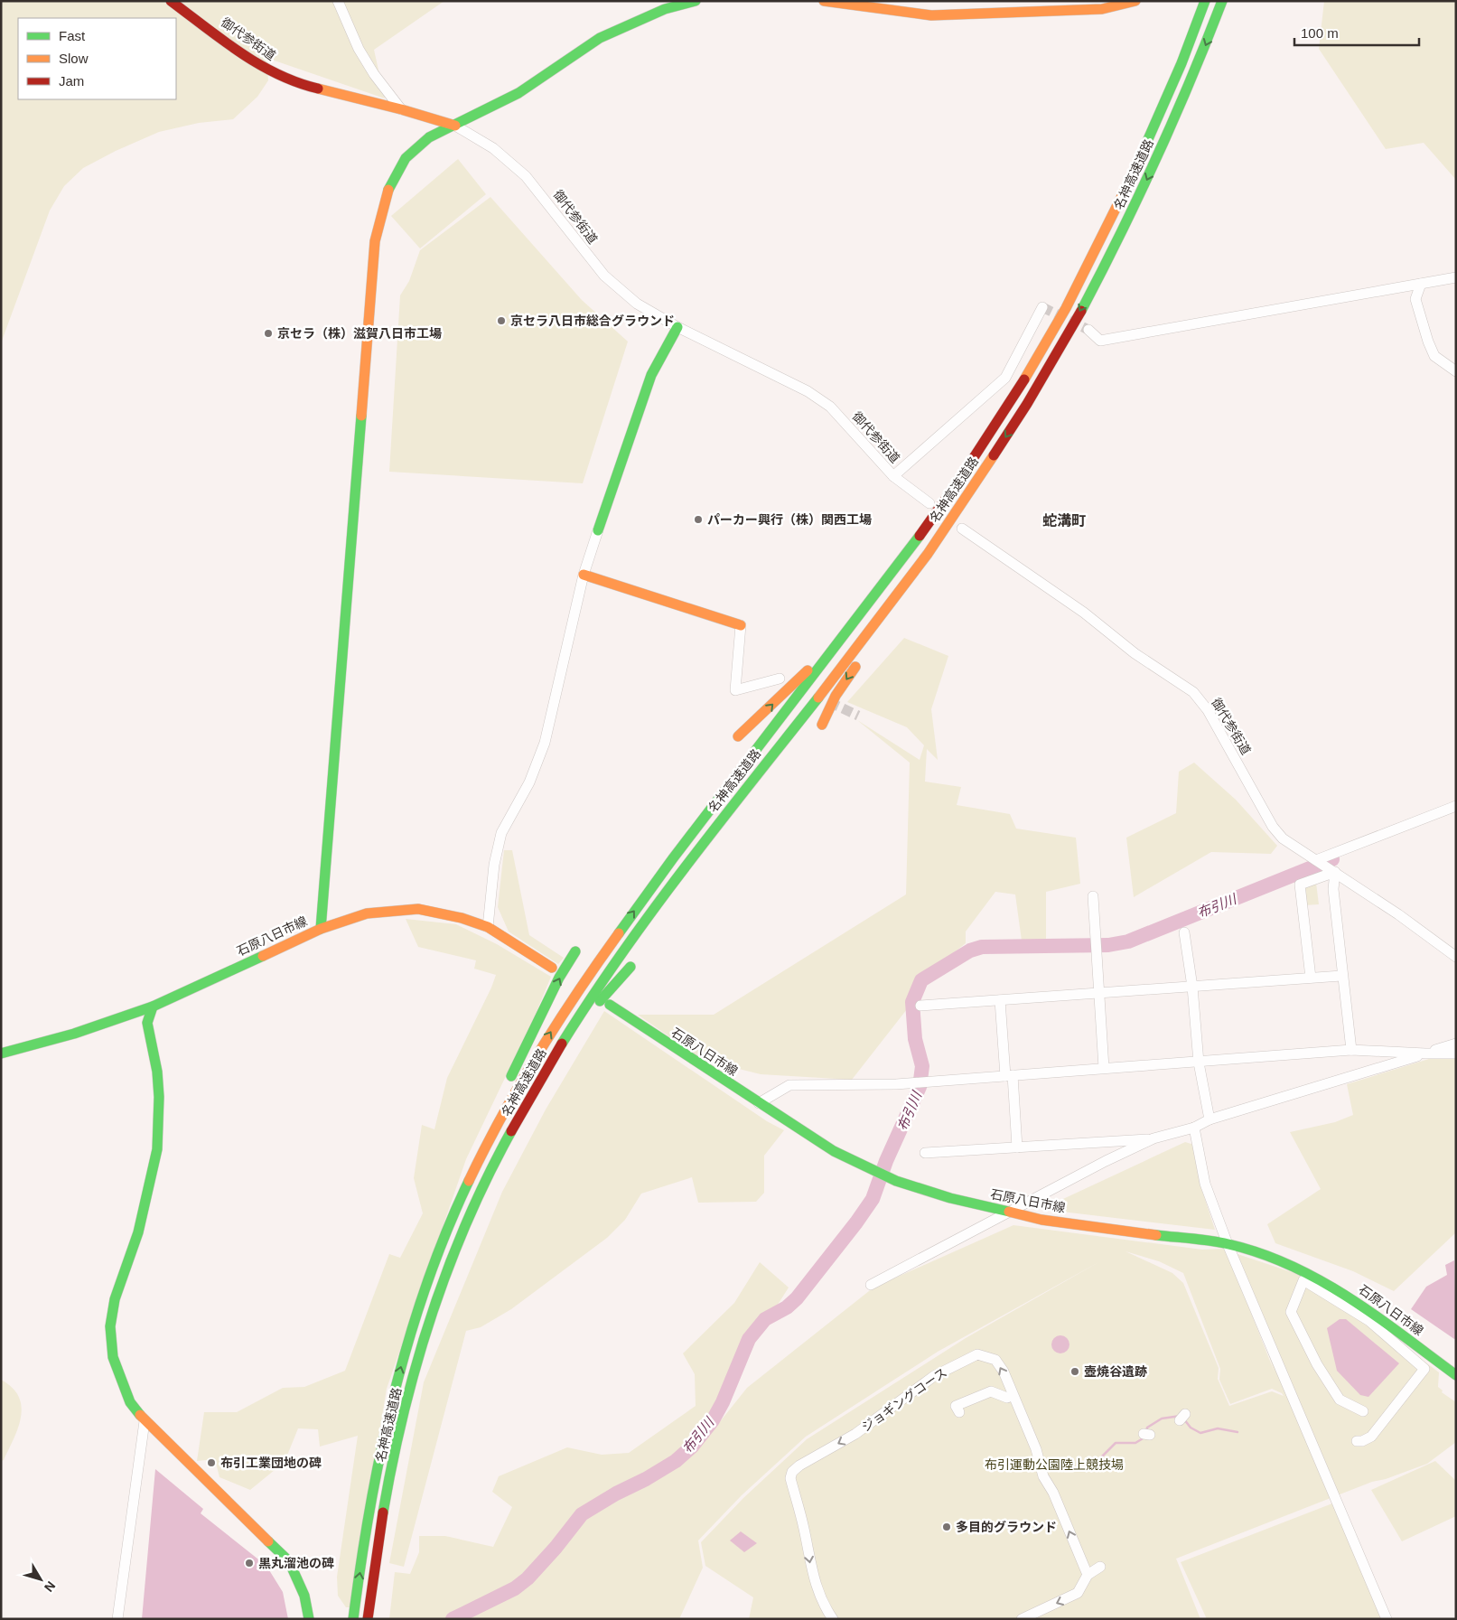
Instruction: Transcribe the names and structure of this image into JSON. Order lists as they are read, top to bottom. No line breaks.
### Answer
{"streets":{"main road":["御代参街道","名神高速道路","石原八日市線"],"street":["ジョギングコース"]},"districts":["蛇溝町"],"water":["布引川"],"parks":["布引運動公園陸上競技場"],"places":["京セラ八日市総合グラウンド","京セラ（株）滋賀八日市工場","パーカー興行（株）関西工場","壺焼谷遺跡","布引工業団地の碑","多目的グラウンド","黒丸溜池の碑"],"legend":["Fast","Slow","Jam"],"scale_bar":"100 m","north":"bottom right"}
